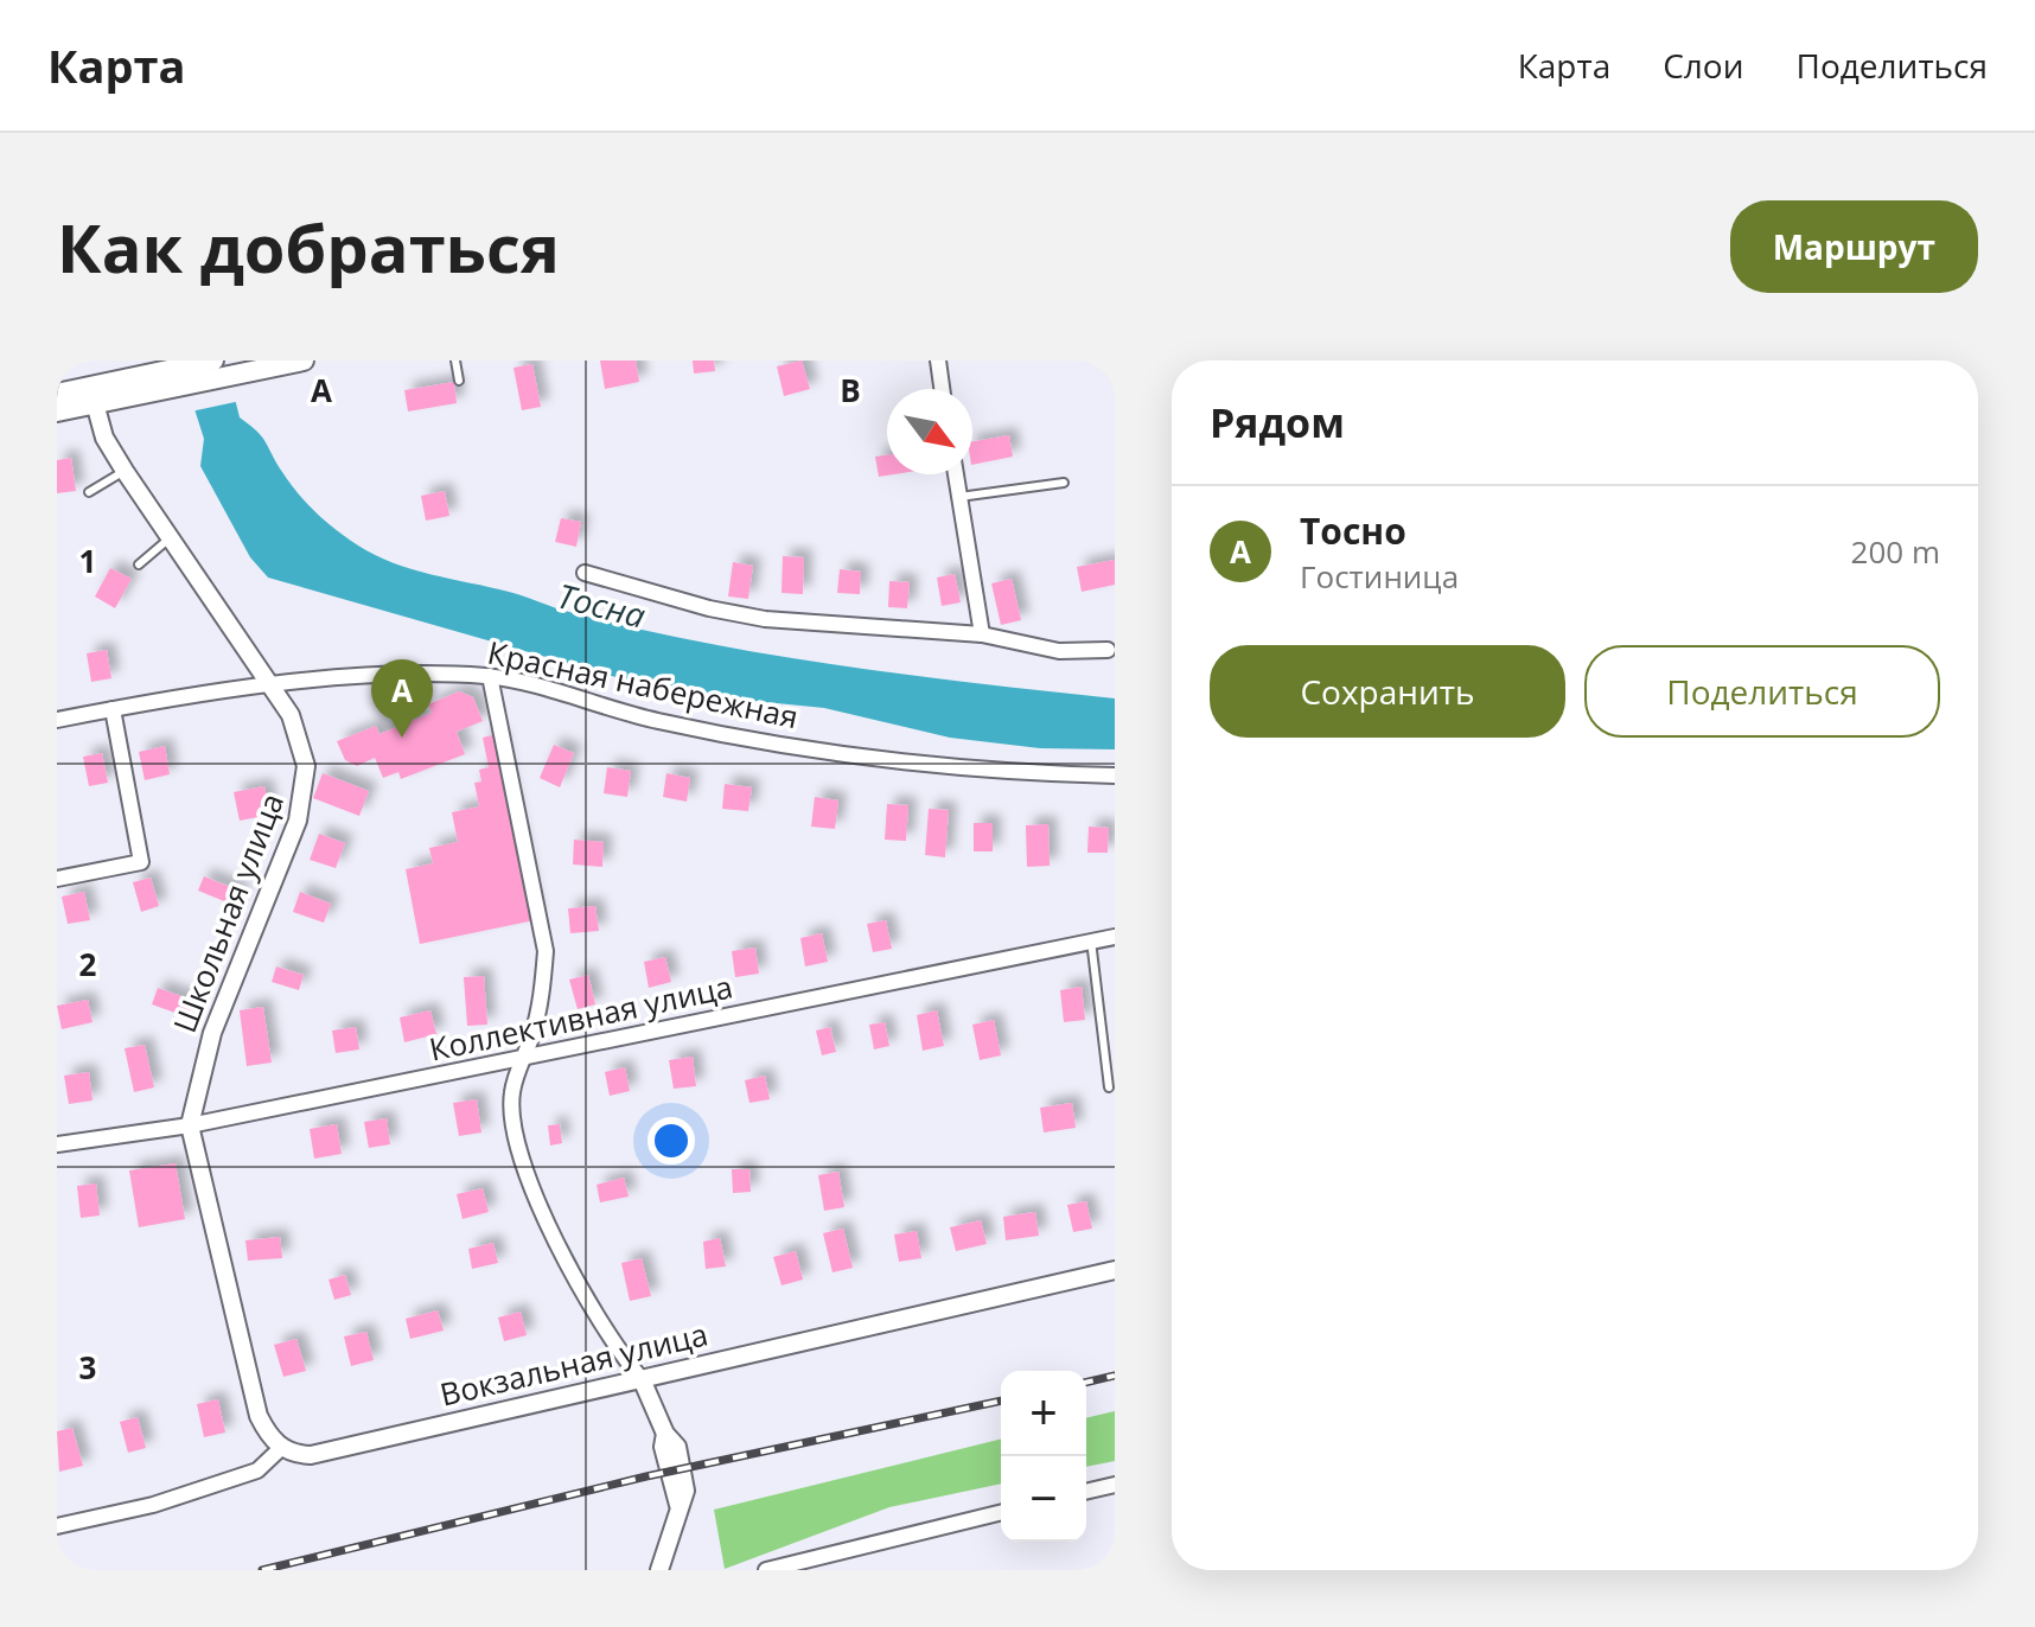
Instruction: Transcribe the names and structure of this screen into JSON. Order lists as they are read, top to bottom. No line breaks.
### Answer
{"streets":{"street":["Красная набережная","Школьная улица","Коллективная улица","Вокзальная улица"]},"crossings":[["Красная набережная","Школьная улица"],["Школьная улица","Коллективная улица"],["Школьная улица","Вокзальная улица"]],"water":["Тосна"],"north":"bottom right","page":{"header":"Карта","nav":["Карта","Слои","Поделиться"],"buttons":["Маршрут",["Сохранить","Поделиться"]],"title":"Как добраться","heading":"Рядом","list":[{"mark":"A","name":"Тосно","note":"Гостиница","value":"200 m"}],"pins":"A","map_buttons":["+","−"]},"grid":{"columns":["A","B"],"rows":["1","2","3"]}}
